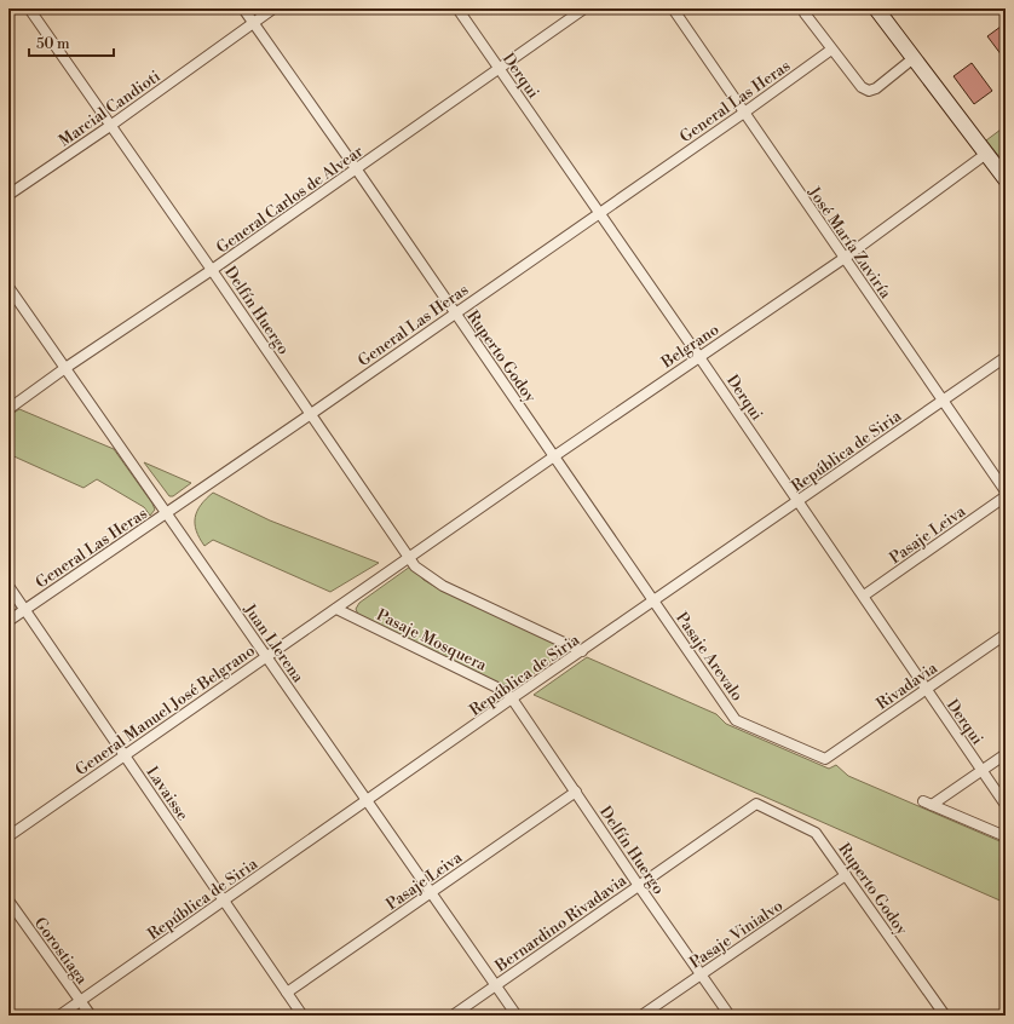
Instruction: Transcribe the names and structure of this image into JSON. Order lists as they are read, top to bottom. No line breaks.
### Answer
{"streets":{"street":["Derqui","General Las Heras","Marcial Candioti","General Carlos de Alvear","José María Zuviría","Delfín Huergo","Belgrano","Ruperto Godoy","República de Siria","Pasaje Leiva","Pasaje Mosquera","Juan Llerena","Pasaje Arevalo","Rivadavia","General Manuel José Belgrano","Lavaisse","Bernardino Rivadavia","Pasaje Vinialvo","Gorostiaga"]},"crossings":[["Derqui","General Las Heras"],["Derqui","General Carlos de Alvear"],["Derqui","Belgrano"],["Derqui","República de Siria"],["Derqui","Pasaje Leiva"],["Derqui","Rivadavia"],["General Las Heras","José María Zuviría"],["General Las Heras","Delfín Huergo"],["General Las Heras","Ruperto Godoy"],["General Las Heras","Juan Llerena"],["General Las Heras","Lavaisse"],["Marcial Candioti","Delfín Huergo"],["Marcial Candioti","Ruperto Godoy"],["General Carlos de Alvear","Delfín Huergo"],["General Carlos de Alvear","Ruperto Godoy"],["General Carlos de Alvear","Juan Llerena"],["José María Zuviría","Belgrano"],["José María Zuviría","República de Siria"],["Delfín Huergo","Belgrano"],["Delfín Huergo","República de Siria"],["Delfín Huergo","Pasaje Leiva"],["Delfín Huergo","Pasaje Mosquera"],["Delfín Huergo","General Manuel José Belgrano"],["Delfín Huergo","Bernardino Rivadavia"],["Delfín Huergo","Pasaje Vinialvo"],["Belgrano","Ruperto Godoy"],["Belgrano","General Manuel José Belgrano"],["Ruperto Godoy","República de Siria"],["Ruperto Godoy","Pasaje Arevalo"],["Ruperto Godoy","Bernardino Rivadavia"],["Ruperto Godoy","Pasaje Vinialvo"],["República de Siria","Pasaje Mosquera"],["República de Siria","Juan Llerena"],["República de Siria","Pasaje Arevalo"],["República de Siria","Lavaisse"],["República de Siria","Gorostiaga"],["Pasaje Leiva","Juan Llerena"],["Pasaje Leiva","Lavaisse"],["Pasaje Mosquera","General Manuel José Belgrano"],["Juan Llerena","General Manuel José Belgrano"],["Juan Llerena","Bernardino Rivadavia"],["Pasaje Arevalo","Rivadavia"],["General Manuel José Belgrano","Lavaisse"]],"scale_bar":"50 m"}
